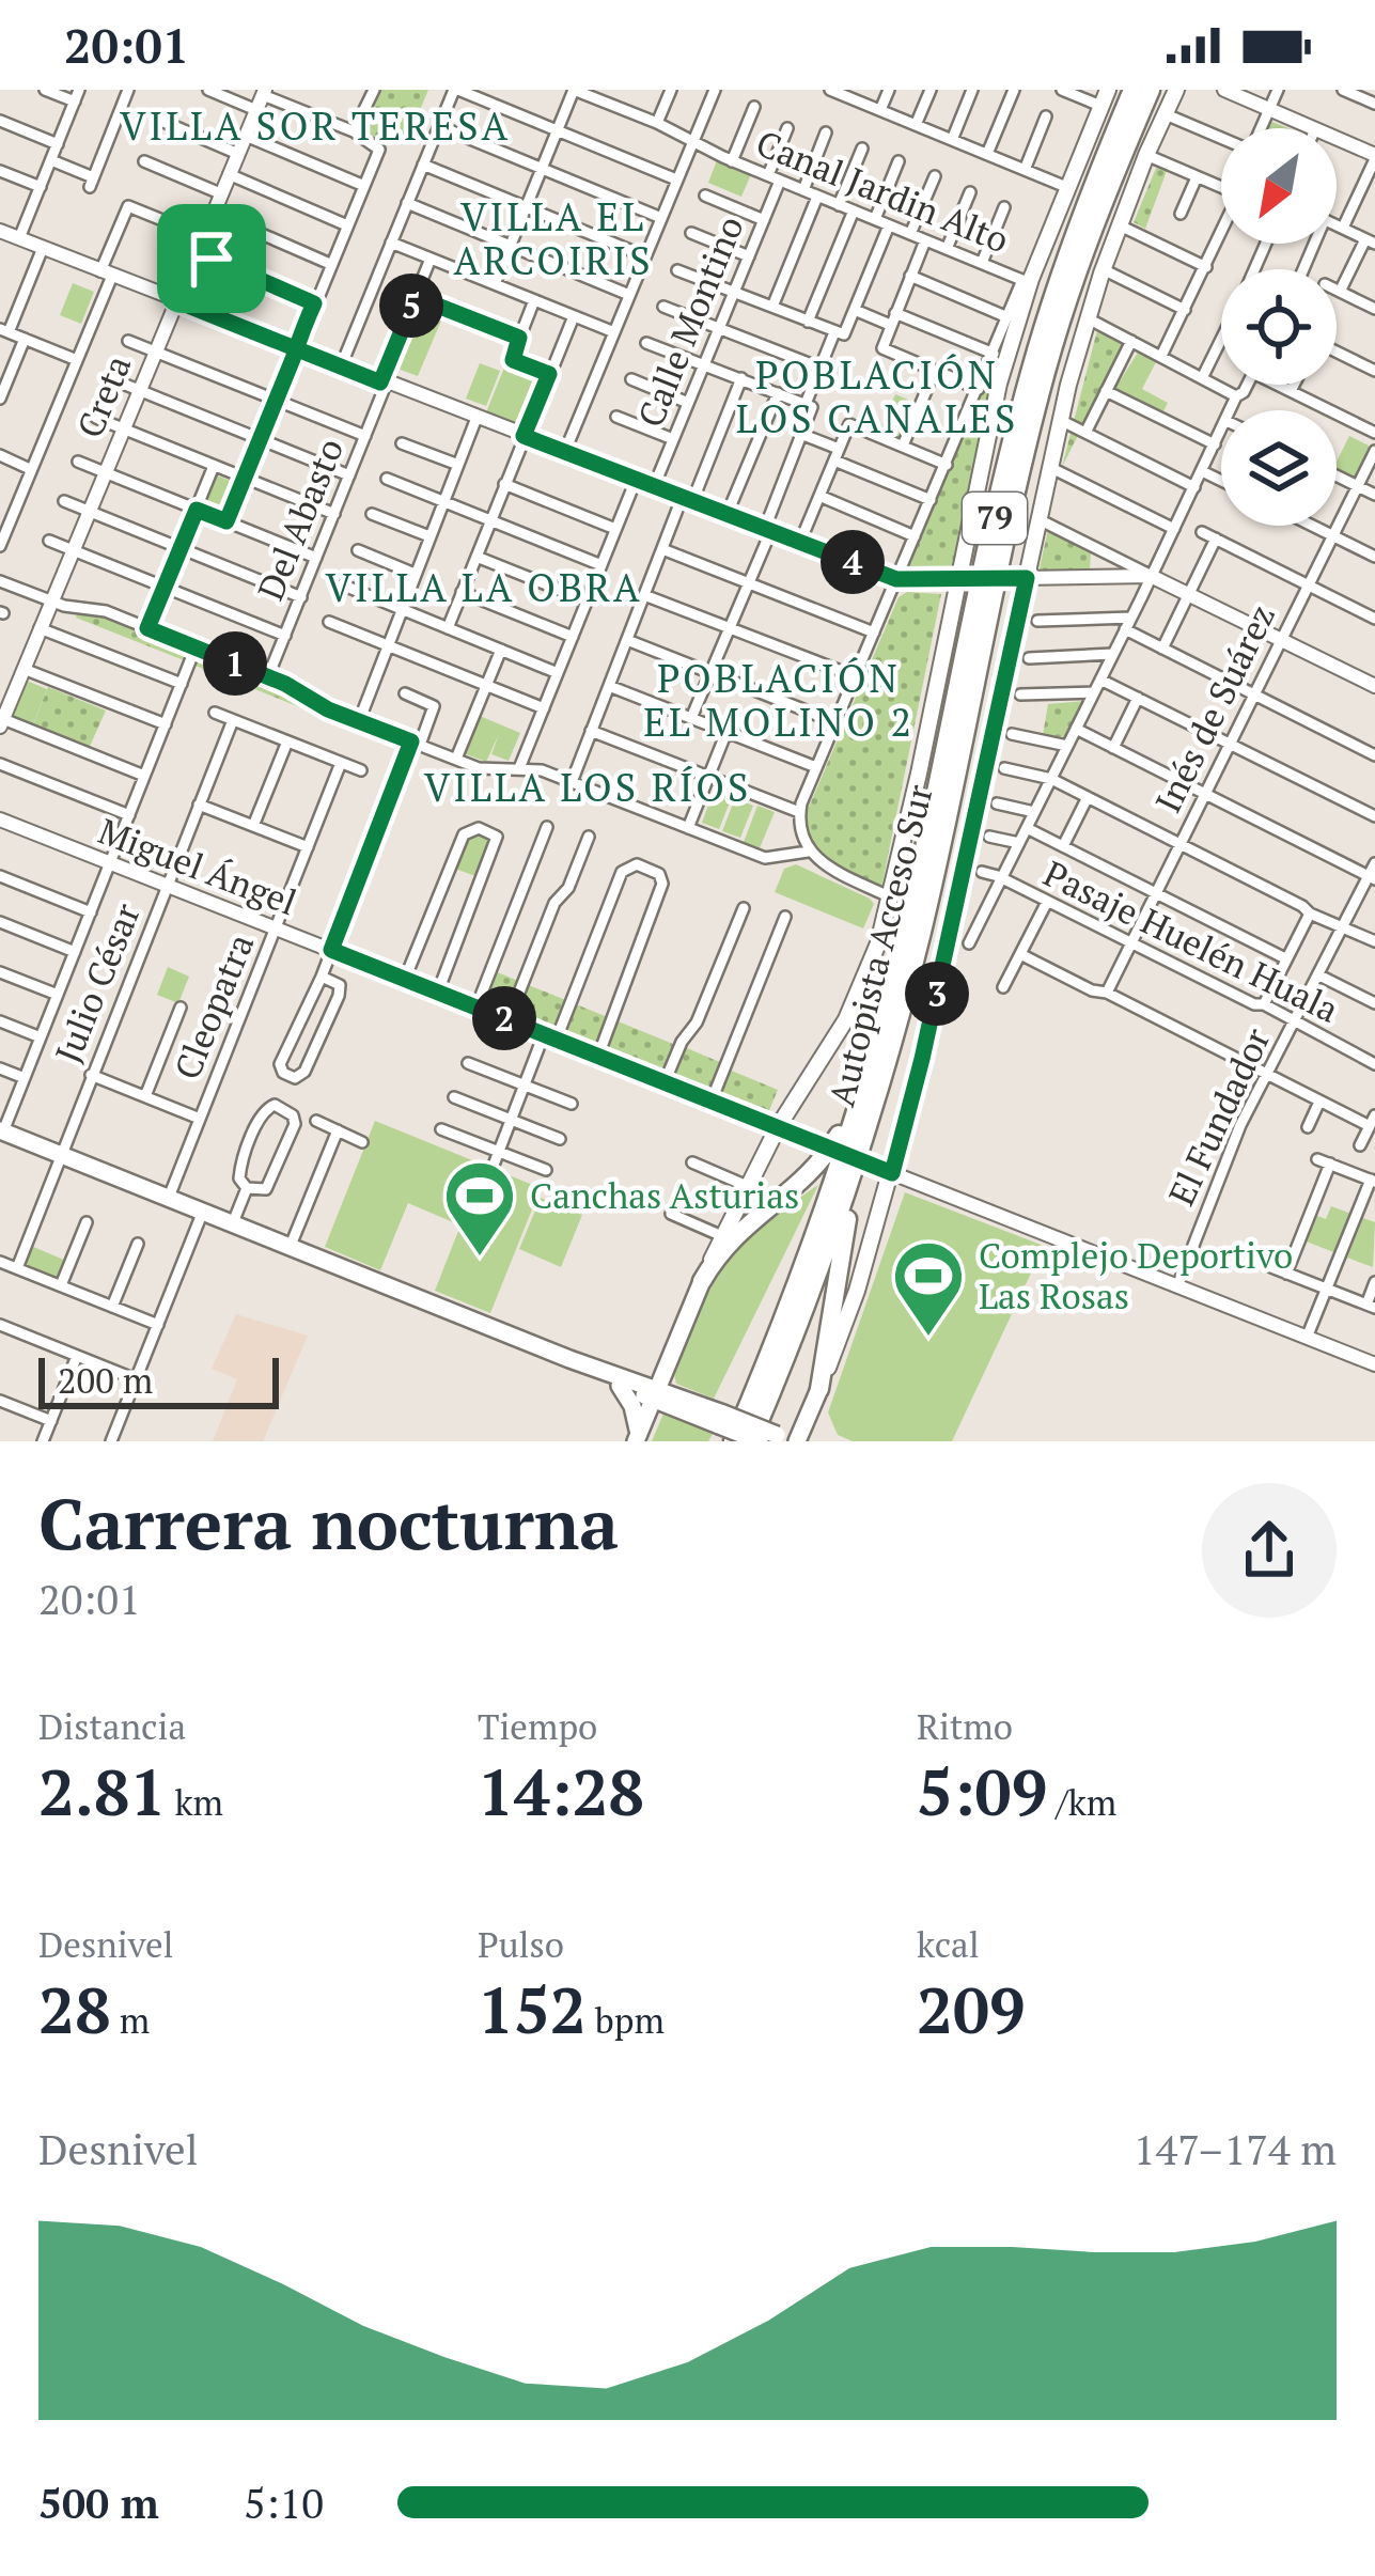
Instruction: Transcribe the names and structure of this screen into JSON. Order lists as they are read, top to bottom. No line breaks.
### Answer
{"streets":{"highway":["79","Autopista Acceso Sur"],"street":["Canal Jardin Alto","Calle Montino","Creta","Del Abasto","Inés de Suárez","Miguel Ángel","Pasaje Huelén Huala","Julio César","Cleopatra","El Fundador"]},"crossings":[["Canal Jardin Alto","Calle Montino"],["Inés de Suárez","Pasaje Huelén Huala"],["Miguel Ángel","Julio César"],["Miguel Ángel","Cleopatra"],["Miguel Ángel","El Fundador"],["Pasaje Huelén Huala","El Fundador"]],"districts":["VILLA SOR TERESA","VILLA EL ARCOIRIS","POBLACIÓN LOS CANALES","VILLA LA OBRA","POBLACIÓN EL MOLINO 2","VILLA LOS RÍOS"],"places":{"sports":["Canchas Asturias","Complejo Deportivo Las Rosas"]},"scale_bar":"200 m","north":"bottom left","page":{"status":"20:01","pins":["5","4","1","3","2"],"scale":"200 m","heading":["Carrera nocturna","20:01"],"stats":[["Distancia","2.81 km"],["Tiempo","14:28"],["Ritmo","5:09 /km"],["Desnivel","28 m"],["Pulso","152 bpm"],["kcal","209"]],"chart":["Desnivel","147–174 m"],"list":[{"name":"500 m","note":"5:10"}]}}
